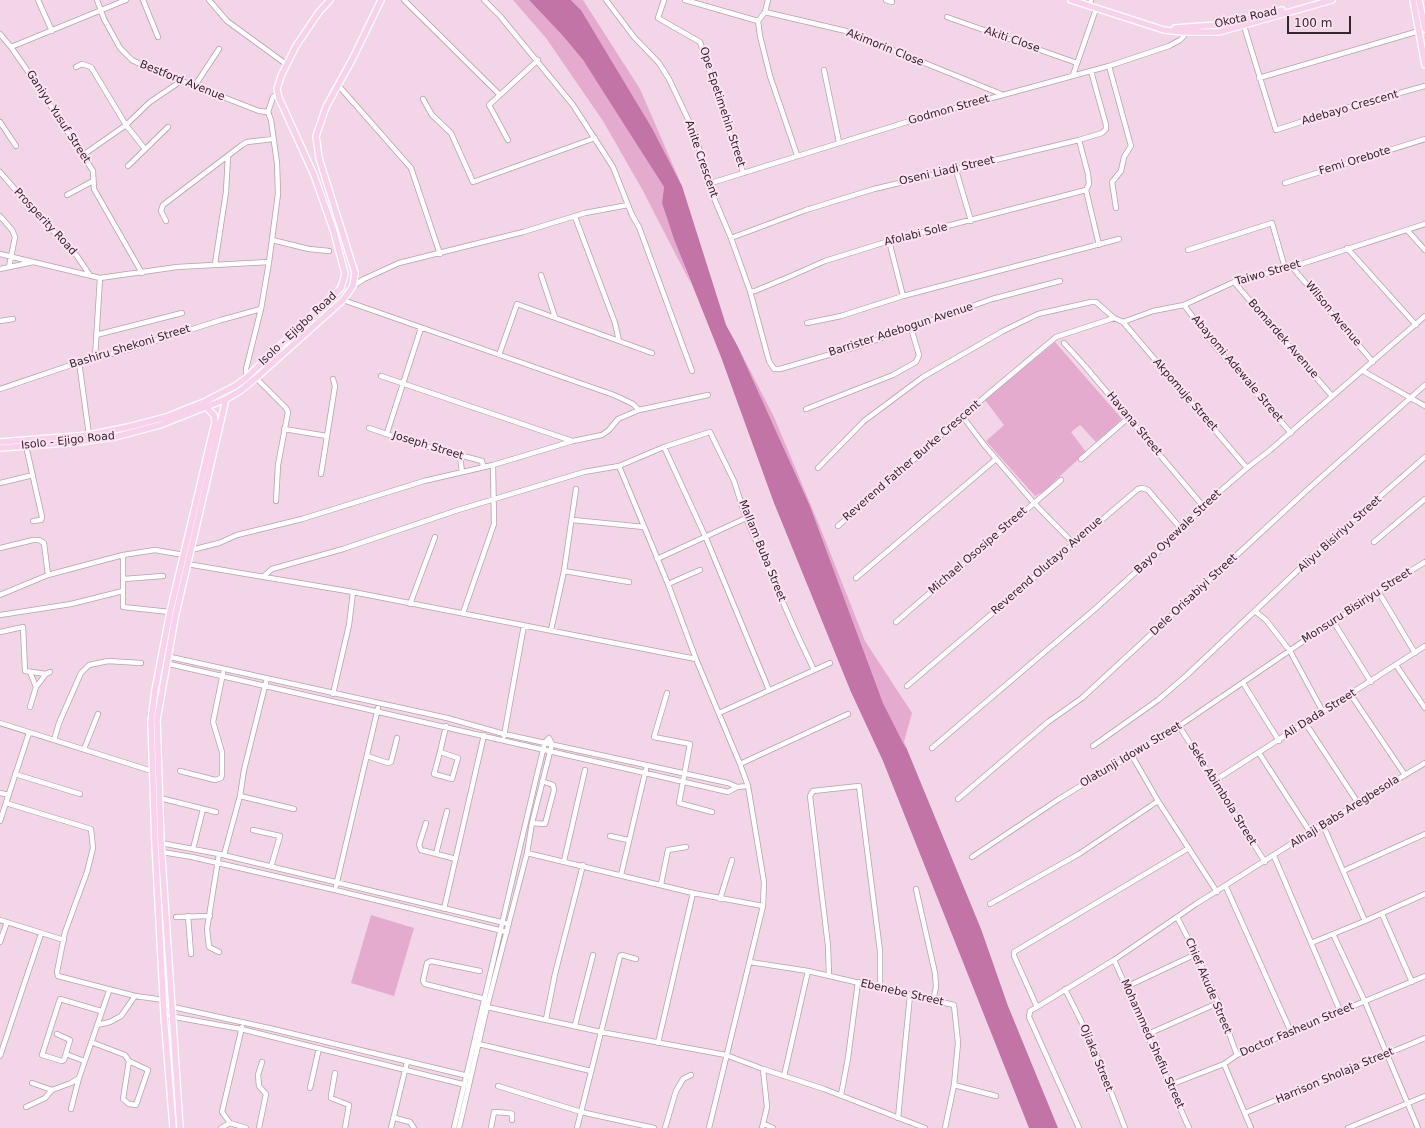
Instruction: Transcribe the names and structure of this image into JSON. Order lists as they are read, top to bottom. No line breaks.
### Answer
{"streets":{"main road":["Okota Road","Isolo - Ejigbo Road","Isolo - Ejigo Road"],"street":["Akiti Close","Akimorin Close","Bestford Avenue","Ope Epetimehin Street","Adebayo Crescent","Godmon Street","Ganiyu Yusuf Street","Anite Crescent","Femi Orebote","Oseni Liadi Street","Prosperity Road","Afolabi Sole","Taiwo Street","Wilson Avenue","Barrister Adebogun Avenue","Bomardek Avenue","Bashiru Shekoni Street","Abayomi Adewale Street","Akpomuje Street","Havana Street","Joseph Street","Reverend Father Burke Crescent","Bayo Oyewale Street","Aliyu Bisiriyu Street","Mallam Buba Street","Michael Ososipe Street","Reverend Olutayo Avenue","Dele Orisabiyi Street","Monsuru Bisiriyu Street","Ali Dada Street","Olatunji Idowu Street","Seke Abimbola Street","Alhaji Babs Aregbesola","Chief Akude Street","Ebenebe Street","Doctor Fasheun Street","Mohammed Shefiu Street","Ojiaka Street","Harrison Sholaja Street"]},"crossings":[["Okota Road","Godmon Street"],["Akimorin Close","Godmon Street"],["Ope Epetimehin Street","Godmon Street"],["Godmon Street","Anite Crescent"],["Godmon Street","Oseni Liadi Street"],["Anite Crescent","Oseni Liadi Street"],["Anite Crescent","Afolabi Sole"],["Anite Crescent","Barrister Adebogun Avenue"],["Afolabi Sole","Barrister Adebogun Avenue"],["Taiwo Street","Wilson Avenue"],["Taiwo Street","Bomardek Avenue"],["Taiwo Street","Abayomi Adewale Street"],["Taiwo Street","Akpomuje Street"],["Wilson Avenue","Bayo Oyewale Street"],["Isolo - Ejigbo Road","Isolo - Ejigo Road"],["Bomardek Avenue","Bayo Oyewale Street"],["Abayomi Adewale Street","Bayo Oyewale Street"],["Akpomuje Street","Bayo Oyewale Street"],["Havana Street","Bayo Oyewale Street"],["Bayo Oyewale Street","Reverend Olutayo Avenue"],["Monsuru Bisiriyu Street","Olatunji Idowu Street"],["Ali Dada Street","Seke Abimbola Street"],["Olatunji Idowu Street","Seke Abimbola Street"],["Seke Abimbola Street","Alhaji Babs Aregbesola"],["Alhaji Babs Aregbesola","Chief Akude Street"],["Alhaji Babs Aregbesola","Mohammed Shefiu Street"],["Alhaji Babs Aregbesola","Ojiaka Street"],["Chief Akude Street","Doctor Fasheun Street"],["Doctor Fasheun Street","Mohammed Shefiu Street"]],"scale_bar":"100 m"}
